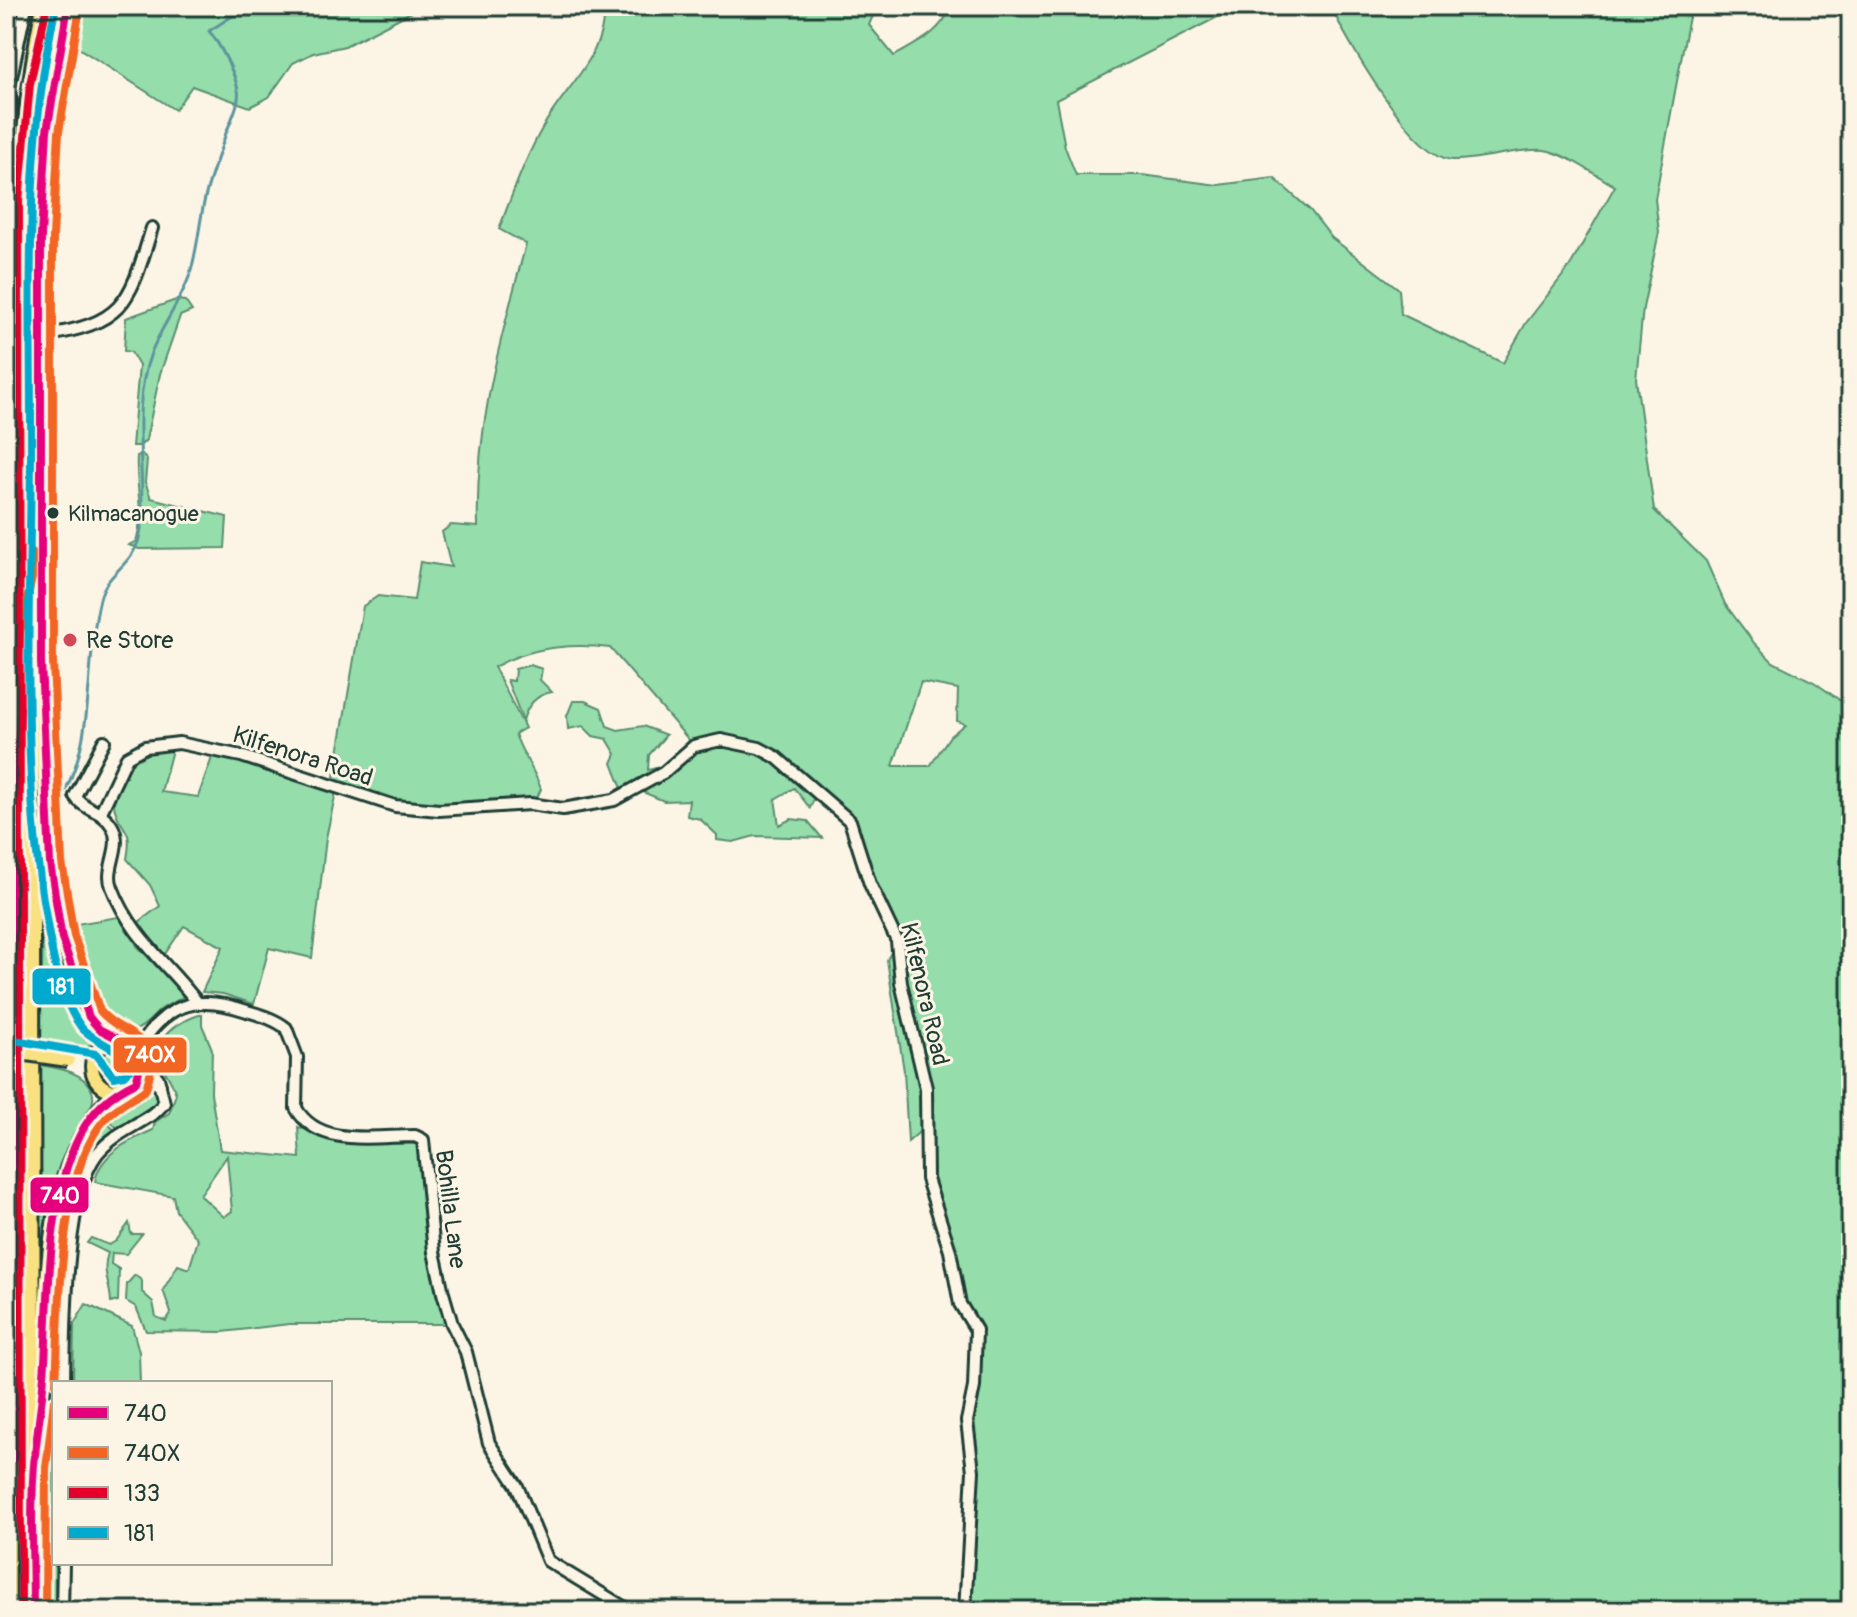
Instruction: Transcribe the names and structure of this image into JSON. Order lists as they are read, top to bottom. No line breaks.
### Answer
{"streets":{"street":["Kilfenora Road","Bohilla Lane"]},"places":["Kilmacanogue","Re Store"],"lines":["transit line 740","transit line 133","transit line 181","transit line 740X"],"legend":["740","740X","133","181"]}
